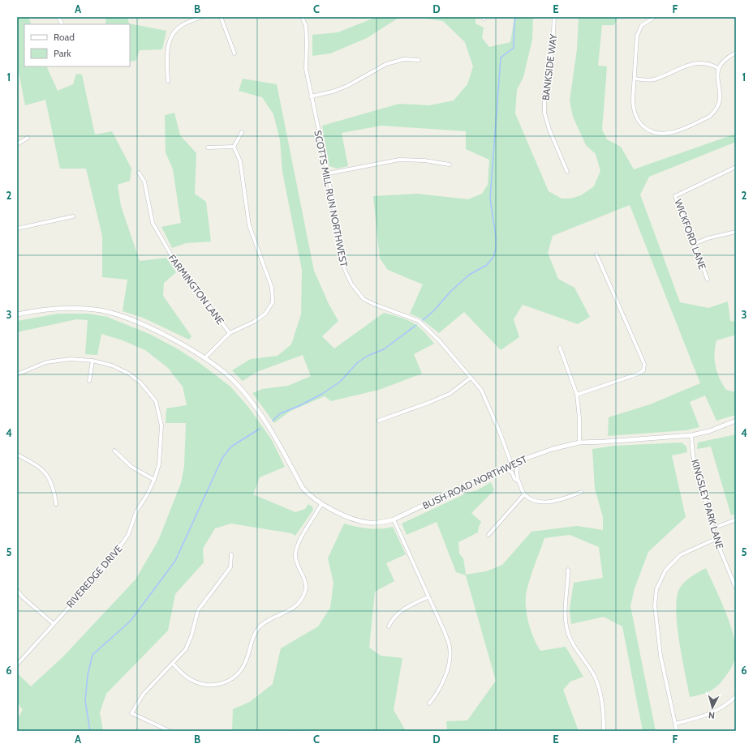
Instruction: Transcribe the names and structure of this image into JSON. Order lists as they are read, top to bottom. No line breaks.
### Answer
{"streets":{"street":["BANKSIDE WAY","SCOTTS MILL RUN NORTHWEST","WICKFORD LANE","FARMINGTON LANE","BUSH ROAD NORTHWEST","KINGSLEY PARK LANE","RIVEREDGE DRIVE"]},"crossings":[["SCOTTS MILL RUN NORTHWEST","BUSH ROAD NORTHWEST"],["BUSH ROAD NORTHWEST","KINGSLEY PARK LANE"]],"legend":["Road","Park"],"north":"bottom","grid":{"columns":["A","B","C","D","E","F"],"rows":["1","2","3","4","5","6"]}}
